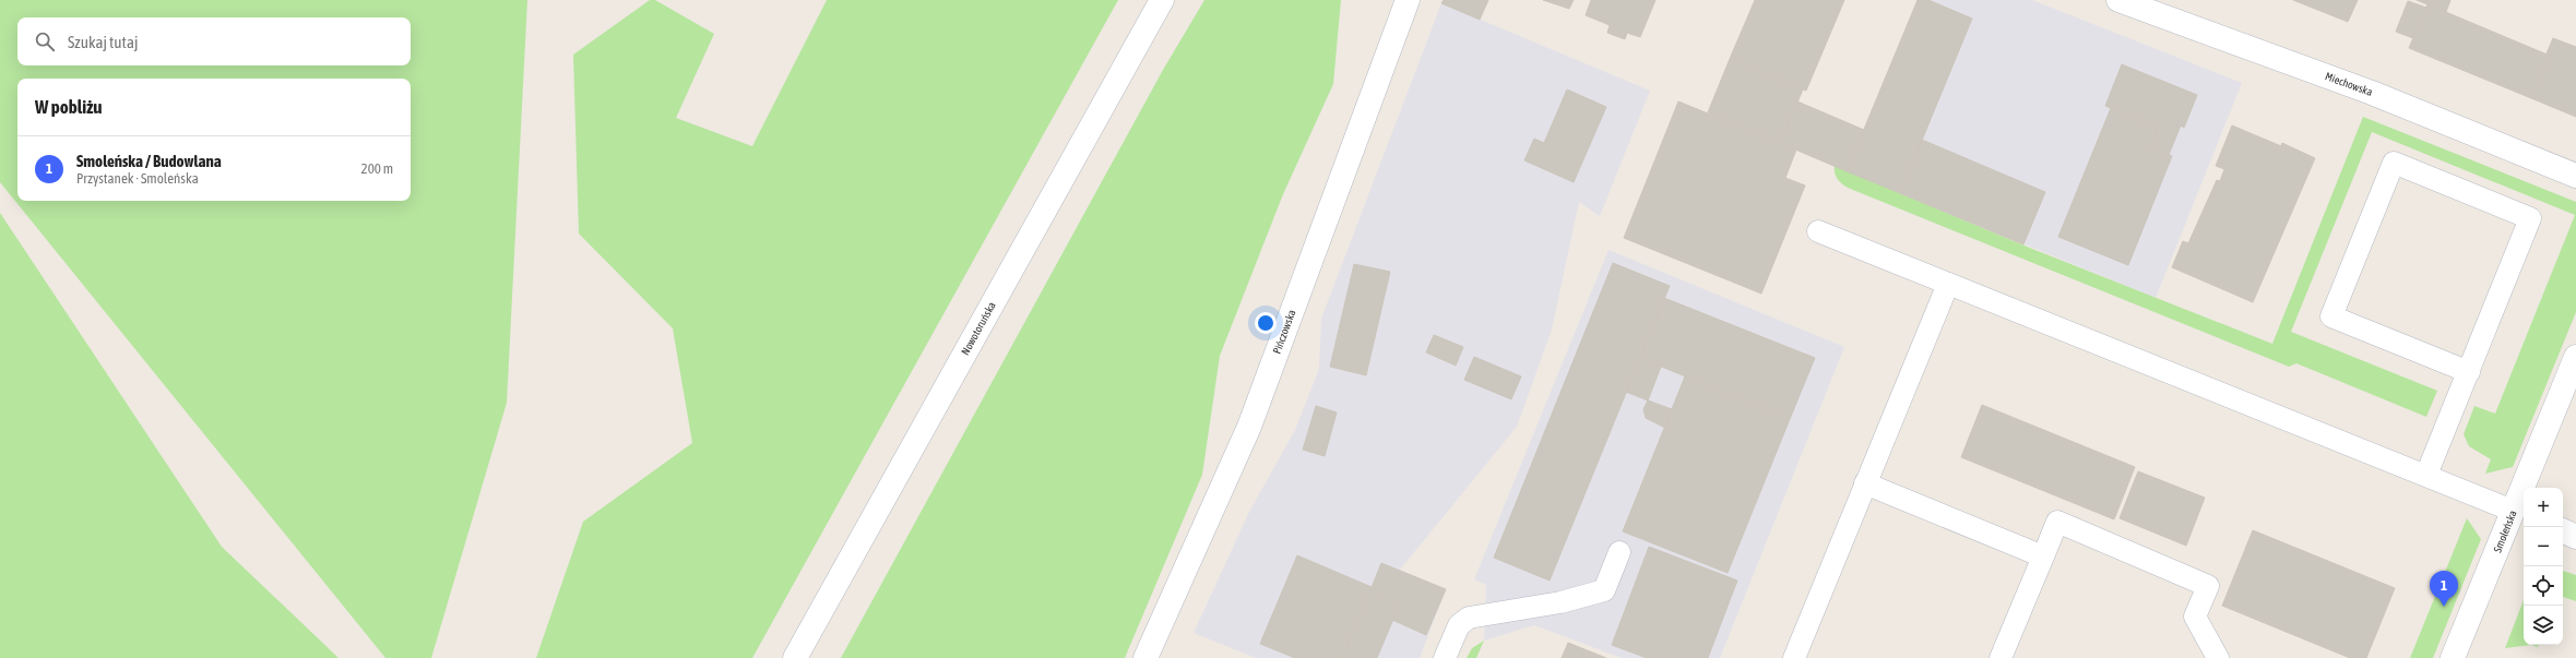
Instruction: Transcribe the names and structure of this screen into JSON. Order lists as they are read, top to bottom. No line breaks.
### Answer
{"streets":{"street":["Miechowska","Nowotoruńska","Pińczowska","Smoleńska"]},"page":{"search":"Szukaj tutaj","heading":"W pobliżu","list":[{"mark":"1","name":"Smoleńska / Budowlana","note":"Przystanek · Smoleńska","value":"200 m"}],"map_buttons":["+","−"],"pins":"1"}}
